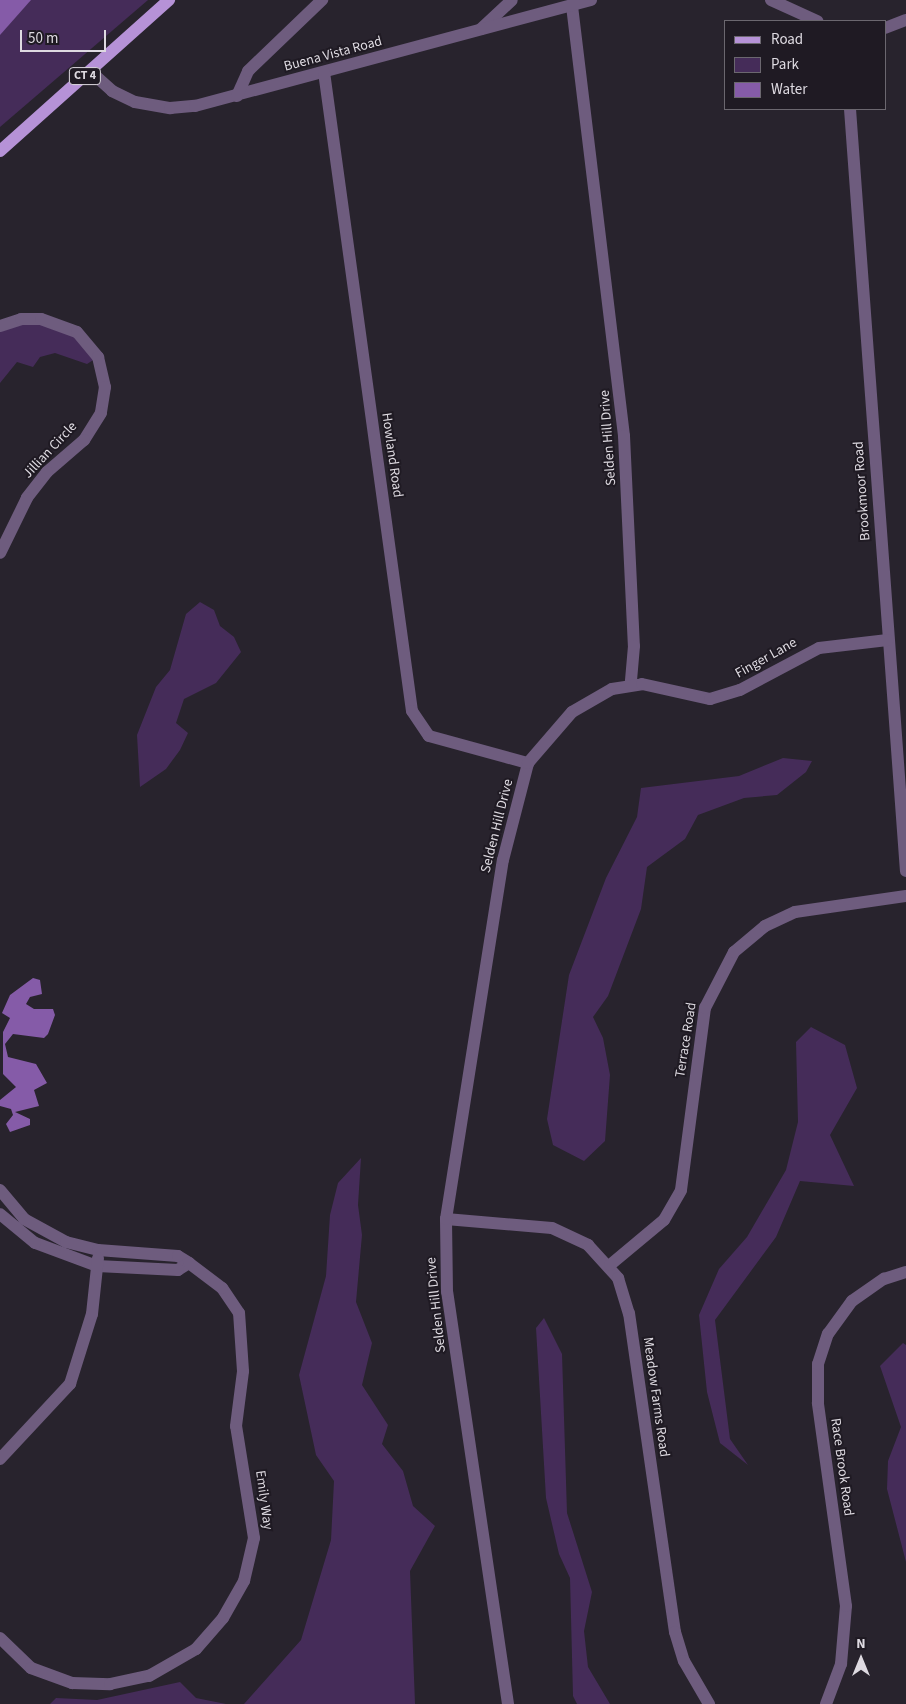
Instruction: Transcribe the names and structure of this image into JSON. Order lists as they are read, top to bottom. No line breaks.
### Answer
{"streets":{"main road":["CT 4"],"street":["Buena Vista Road","Selden Hill Drive","Jillian Circle","Howland Road","Brookmoor Road","Finger Lane","Terrace Road","Meadow Farms Road","Race Brook Road","Emily Way"]},"crossings":[["Buena Vista Road","CT 4"],["Buena Vista Road","Selden Hill Drive"],["Buena Vista Road","Howland Road"],["Selden Hill Drive","Howland Road"],["Selden Hill Drive","Finger Lane"],["Selden Hill Drive","Meadow Farms Road"],["Brookmoor Road","Finger Lane"],["Terrace Road","Meadow Farms Road"]],"legend":["Road","Park","Water"],"scale_bar":"50 m","north":"top"}
